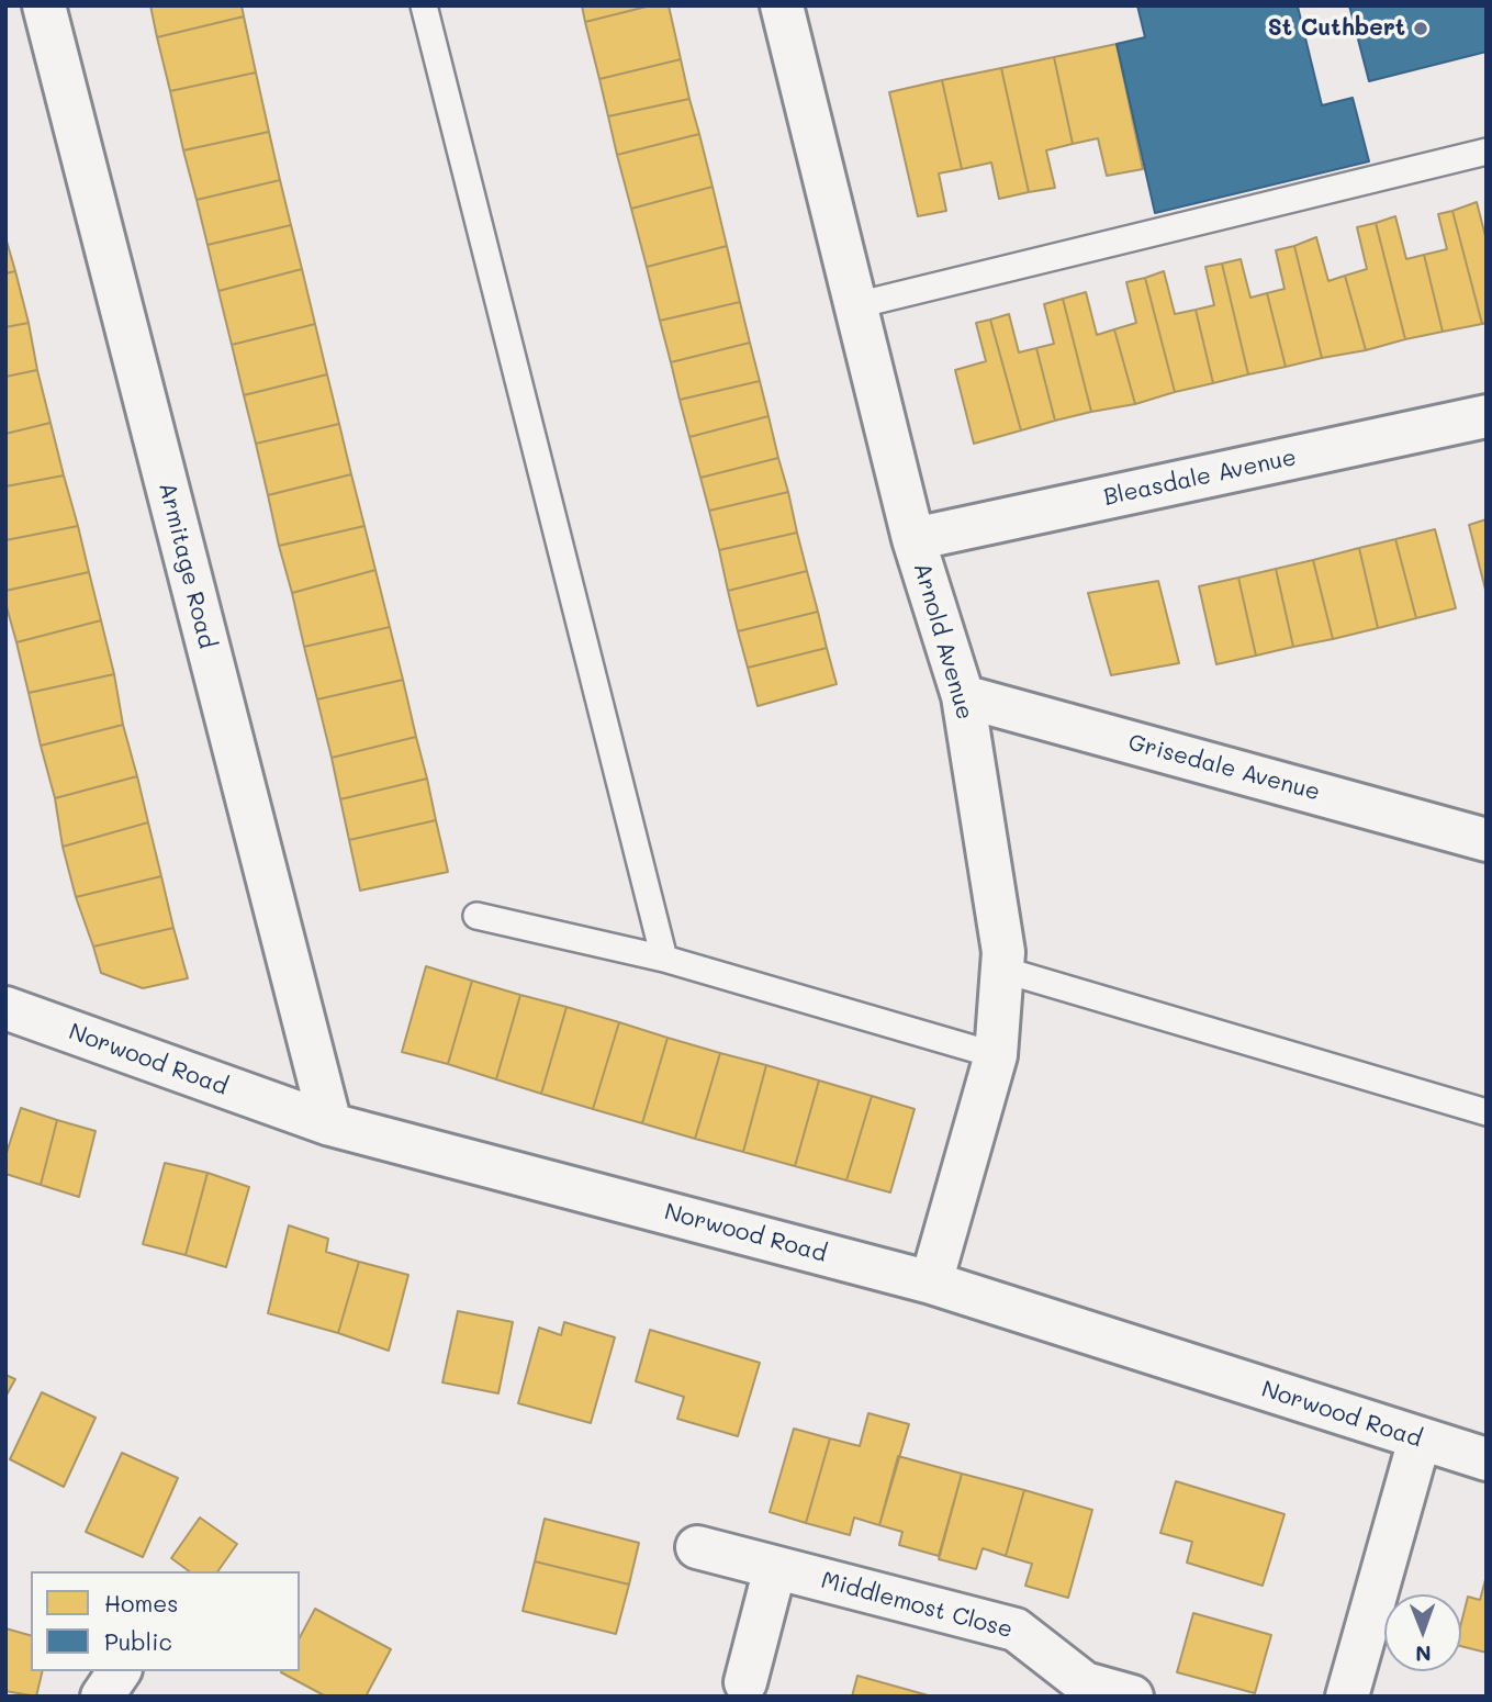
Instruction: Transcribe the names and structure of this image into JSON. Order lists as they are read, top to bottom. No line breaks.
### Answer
{"streets":{"street":["Bleasdale Avenue","Armitage Road","Arnold Avenue","Grisedale Avenue","Norwood Road","Middlemost Close"]},"crossings":[["Bleasdale Avenue","Arnold Avenue"],["Armitage Road","Norwood Road"],["Arnold Avenue","Grisedale Avenue"],["Arnold Avenue","Norwood Road"]],"places":["St Cuthbert"],"legend":["Homes","Public"],"north":"bottom"}
